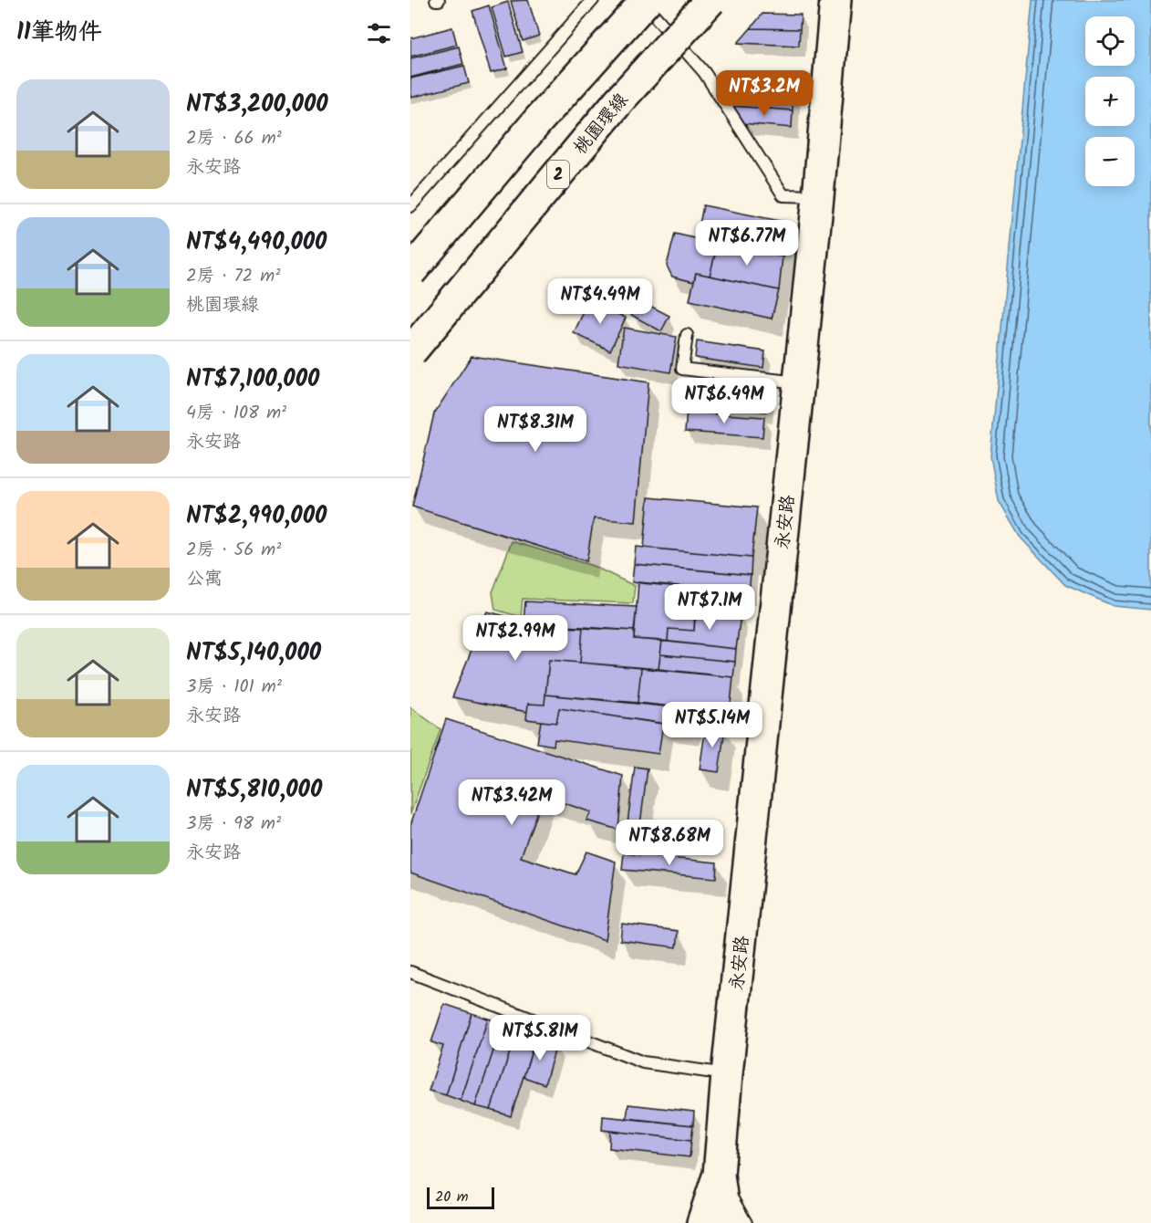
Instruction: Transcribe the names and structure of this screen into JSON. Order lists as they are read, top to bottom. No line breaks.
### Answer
{"streets":{"main road":["桃園環線","2","永安路"]},"scale_bar":"20 m","page":{"heading":"11筆物件","map_buttons":["+","−"],"list":[{"name":"NT$3,200,000","note":"2房 · 66 m² · 永安路"},{"name":"NT$4,490,000","note":"2房 · 72 m² · 桃園環線"},{"name":"NT$7,100,000","note":"4房 · 108 m² · 永安路"},{"name":"NT$2,990,000","note":"2房 · 56 m² · 公寓"},{"name":"NT$5,140,000","note":"3房 · 101 m² · 永安路"},{"name":"NT$5,810,000","note":"3房 · 98 m² · 永安路"}],"price":["NT$3.2M","NT$6.77M","NT$4.49M","NT$6.49M","NT$8.31M","NT$7.1M","NT$2.99M","NT$5.14M","NT$3.42M","NT$8.68M","NT$5.81M"],"scale":"20 m"}}
